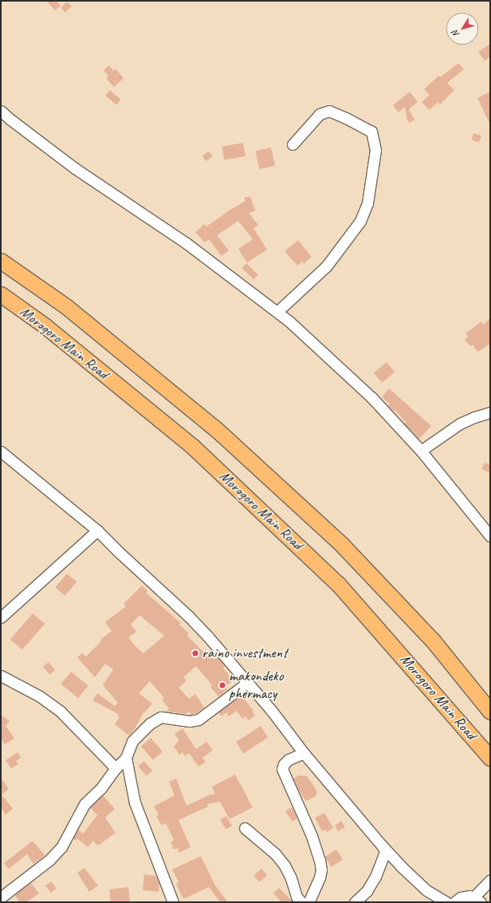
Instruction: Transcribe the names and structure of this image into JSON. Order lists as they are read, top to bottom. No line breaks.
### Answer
{"streets":{"highway":["Morogoro Main Road"]},"places":["raino investment","makondeko phermacy"],"north":"bottom left"}
